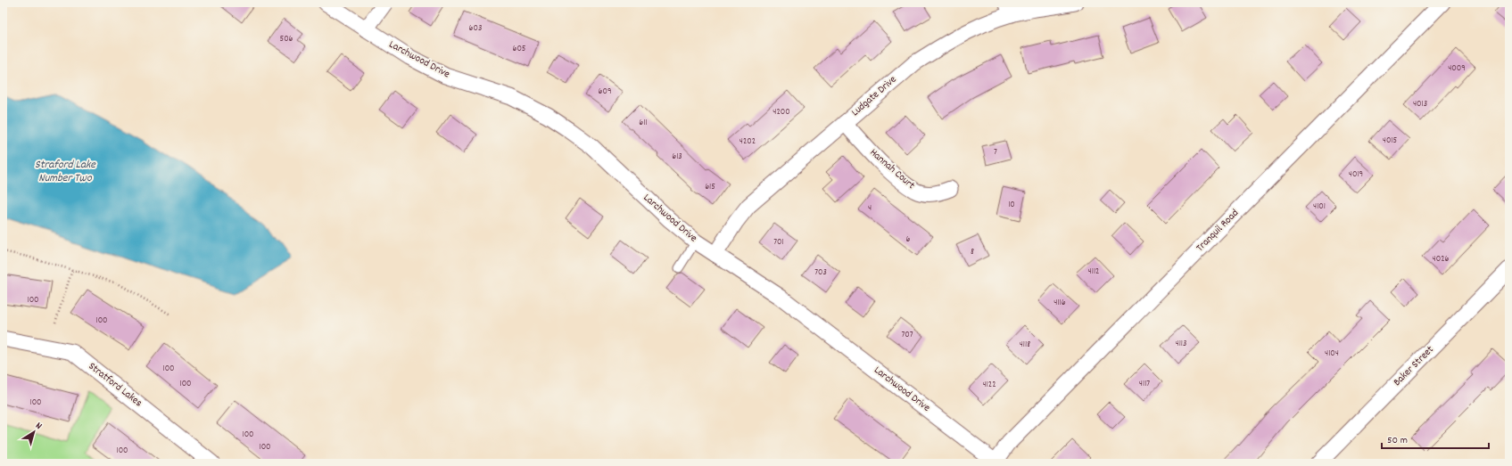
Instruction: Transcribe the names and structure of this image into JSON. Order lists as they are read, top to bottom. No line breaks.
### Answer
{"streets":{"street":["Larchwood Drive","Ludgate Drive","Hannah Court","Tranquil Road","Baker Street","Stratford Lakes"]},"crossings":[["Larchwood Drive","Ludgate Drive"],["Larchwood Drive","Tranquil Road"],["Ludgate Drive","Hannah Court"]],"water":["Straford Lake Number Two"],"house_numbers":["603","506","605","4009","609","4013","4200","611","4015","4202","7","613","4019","615","10","4101","4","6","701","8","4026","4112","703","100","4116","100","707","4113","4118","4104","100","100","4117","4122","100","100","100","100"],"scale_bar":"50 m","north":"top right"}
